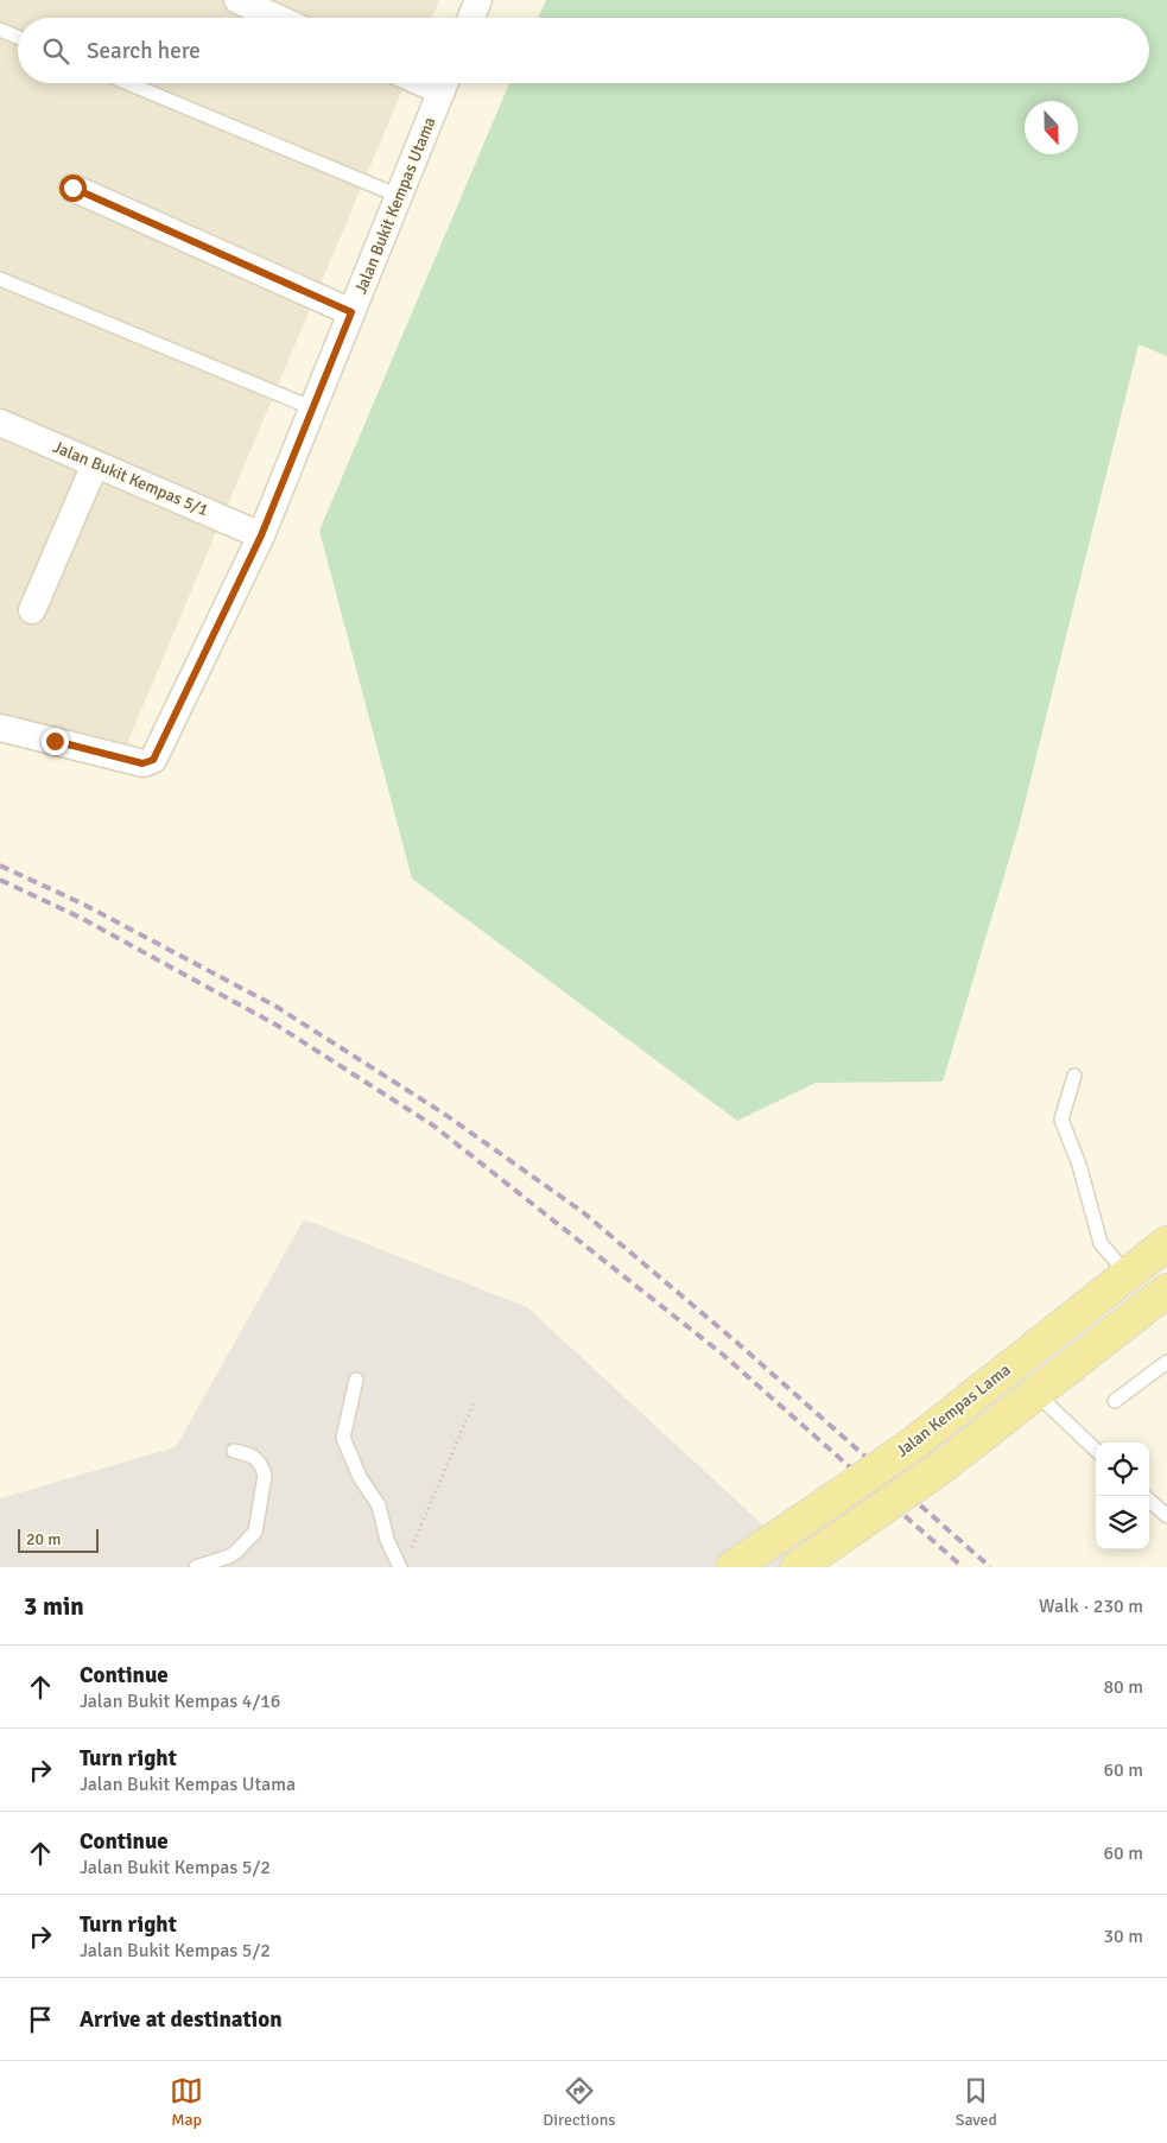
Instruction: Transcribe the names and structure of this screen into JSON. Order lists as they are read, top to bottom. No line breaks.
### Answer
{"streets":{"main road":["Jalan Kempas Lama"],"street":["Jalan Bukit Kempas Utama","Jalan Bukit Kempas 5/1"]},"crossings":[["Jalan Bukit Kempas Utama","Jalan Bukit Kempas 5/1"]],"scale_bar":"20 m","north":"bottom","page":{"search":"Search here","scale":"20 m","heading":["3 min","Walk · 230 m"],"list":[["Continue","Jalan Bukit Kempas 4/16","80 m"],["Turn right","Jalan Bukit Kempas Utama","60 m"],["Continue","Jalan Bukit Kempas 5/2","60 m"],["Turn right","Jalan Bukit Kempas 5/2","30 m"],"Arrive at destination"],"nav":["Map","Directions","Saved"]}}
